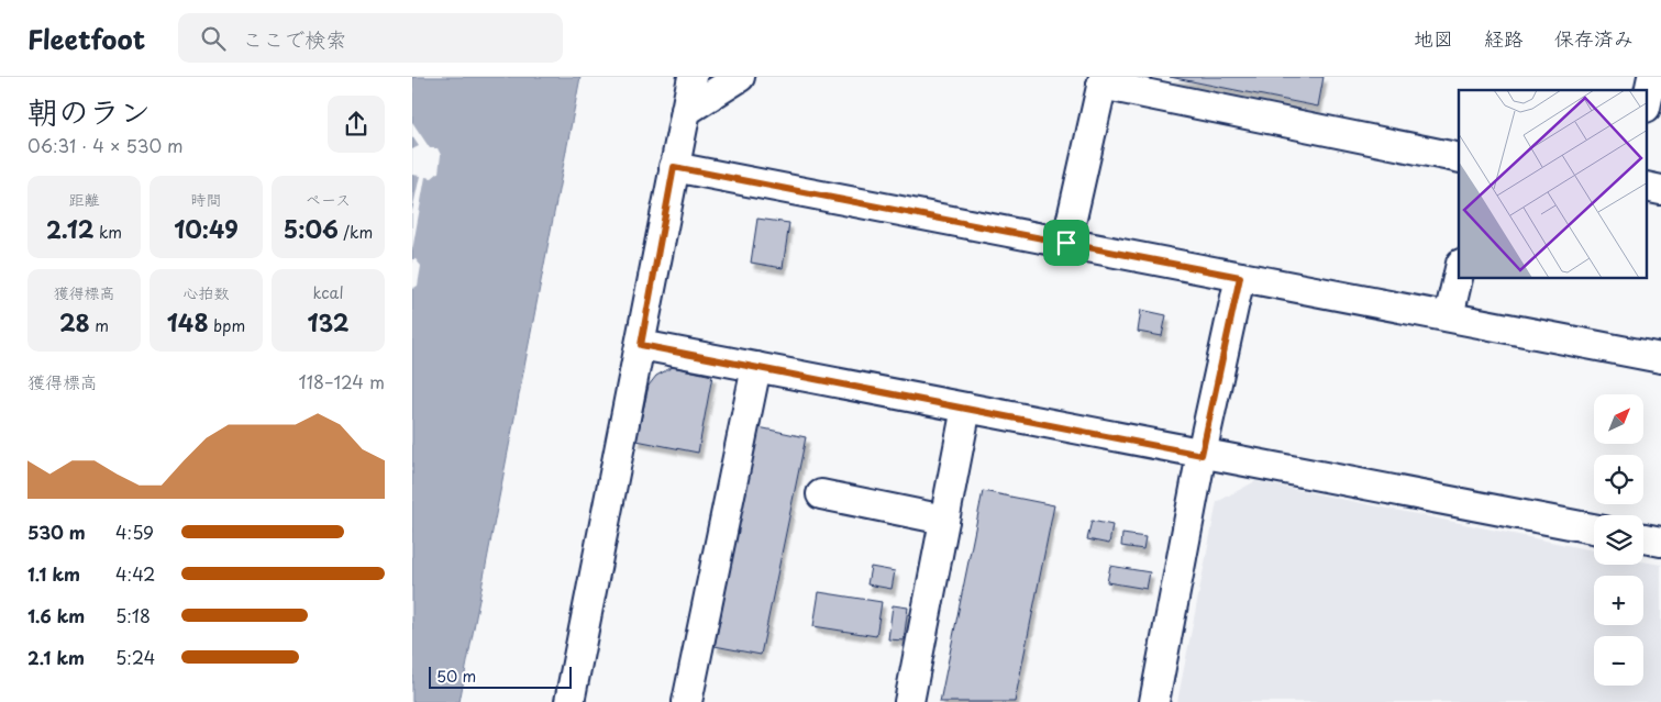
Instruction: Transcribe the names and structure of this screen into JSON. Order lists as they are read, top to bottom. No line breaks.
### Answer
{"scale_bar":"50 m","north":"top right","page":{"header":"Fleetfoot","search":"ここで検索","nav":["地図","経路","保存済み"],"heading":["朝のラン","06:31 · 4 × 530 m"],"stats":[["距離","2.12 km"],["時間","10:49"],["ペース","5:06 /km"],["獲得標高","28 m"],["心拍数","148 bpm"],["kcal","132"]],"chart":["獲得標高","118–124 m"],"map_buttons":["+","−"],"list":[{"name":"530 m","note":"4:59"},{"name":"1.1 km","note":"4:42"},{"name":"1.6 km","note":"5:18"},{"name":"2.1 km","note":"5:24"}],"scale":"50 m"}}
